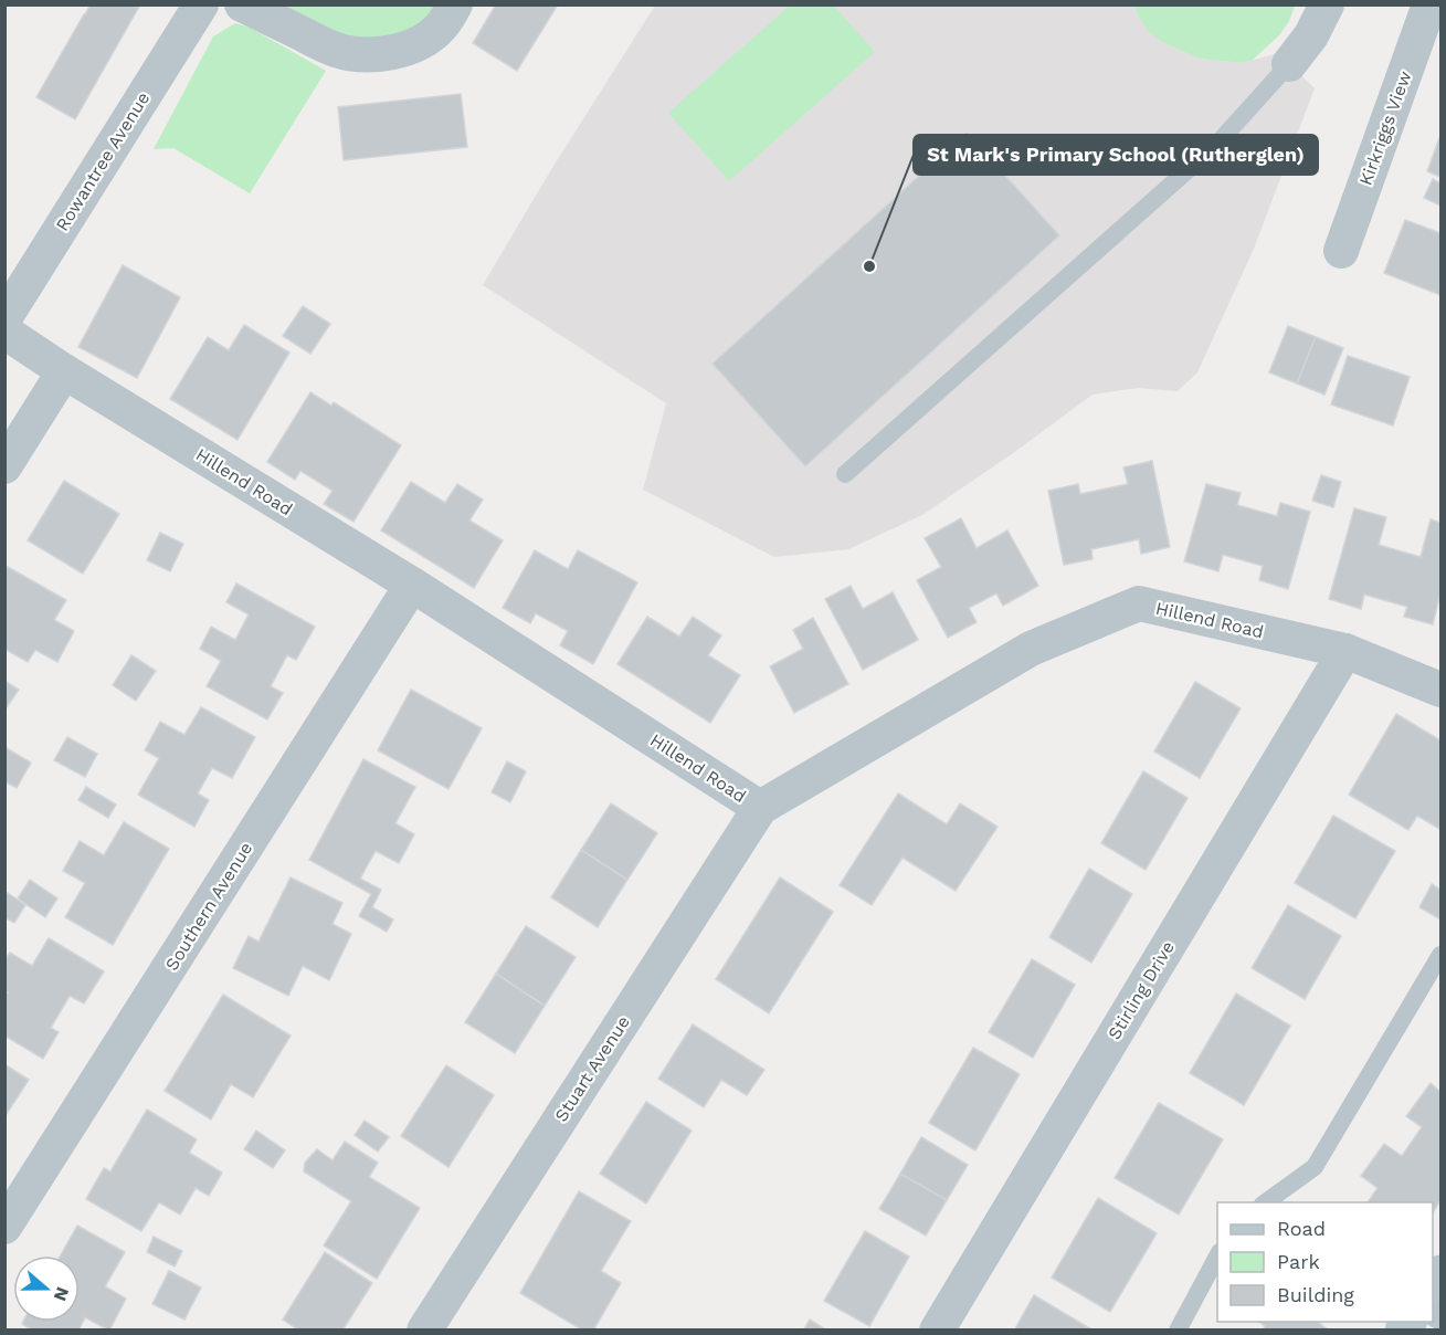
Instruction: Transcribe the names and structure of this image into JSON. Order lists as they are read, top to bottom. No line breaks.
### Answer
{"streets":{"street":["Kirkriggs View","Rowantree Avenue","Hillend Road","Southern Avenue","Stirling Drive","Stuart Avenue"]},"crossings":[["Hillend Road","Southern Avenue"],["Hillend Road","Stirling Drive"],["Hillend Road","Stuart Avenue"]],"places":["St Mark's Primary School (Rutherglen)"],"legend":["Road","Park","Building"],"north":"right"}
